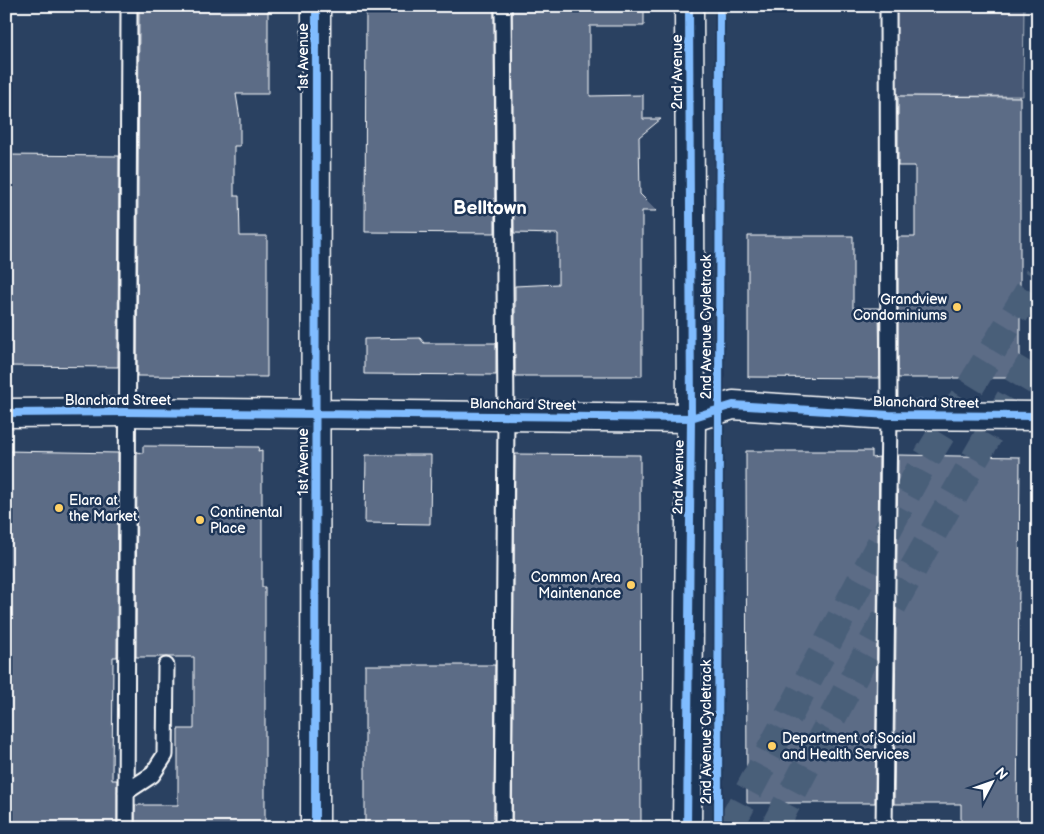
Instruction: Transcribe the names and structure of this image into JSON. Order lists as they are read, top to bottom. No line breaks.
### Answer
{"streets":{"main road":["1st Avenue","2nd Avenue","Blanchard Street"],"cycle path":["2nd Avenue Cycletrack"]},"crossings":[["1st Avenue","Blanchard Street"],["2nd Avenue","Blanchard Street"]],"districts":["Belltown"],"places":["Grandview Condominiums","Elara at the Market","Continental Place","Common Area Maintenance","Department of Social and Health Services"],"north":"top right"}
